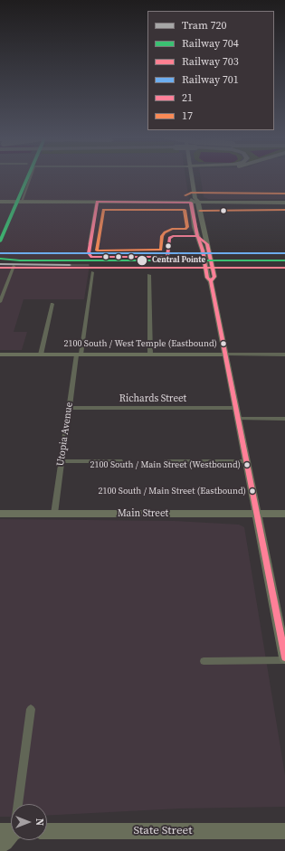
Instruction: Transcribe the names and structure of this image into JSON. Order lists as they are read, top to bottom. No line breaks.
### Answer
{"streets":{"main road":["Main Street","State Street"],"street":["Richards Street","Utopia Avenue"]},"crossings":[["Richards Street","Utopia Avenue"],["Utopia Avenue","Main Street"]],"places":["Central Pointe","2100 South / West Temple (Eastbound)","2100 South / Main Street (Westbound)","2100 South / Main Street (Eastbound)"],"lines":["rail line 704","transit line 17","transit line 21","rail line 701","tram line 720","rail line 703"],"legend":["Tram 720","Railway 704","Railway 703","Railway 701","21","17"],"north":"right"}
